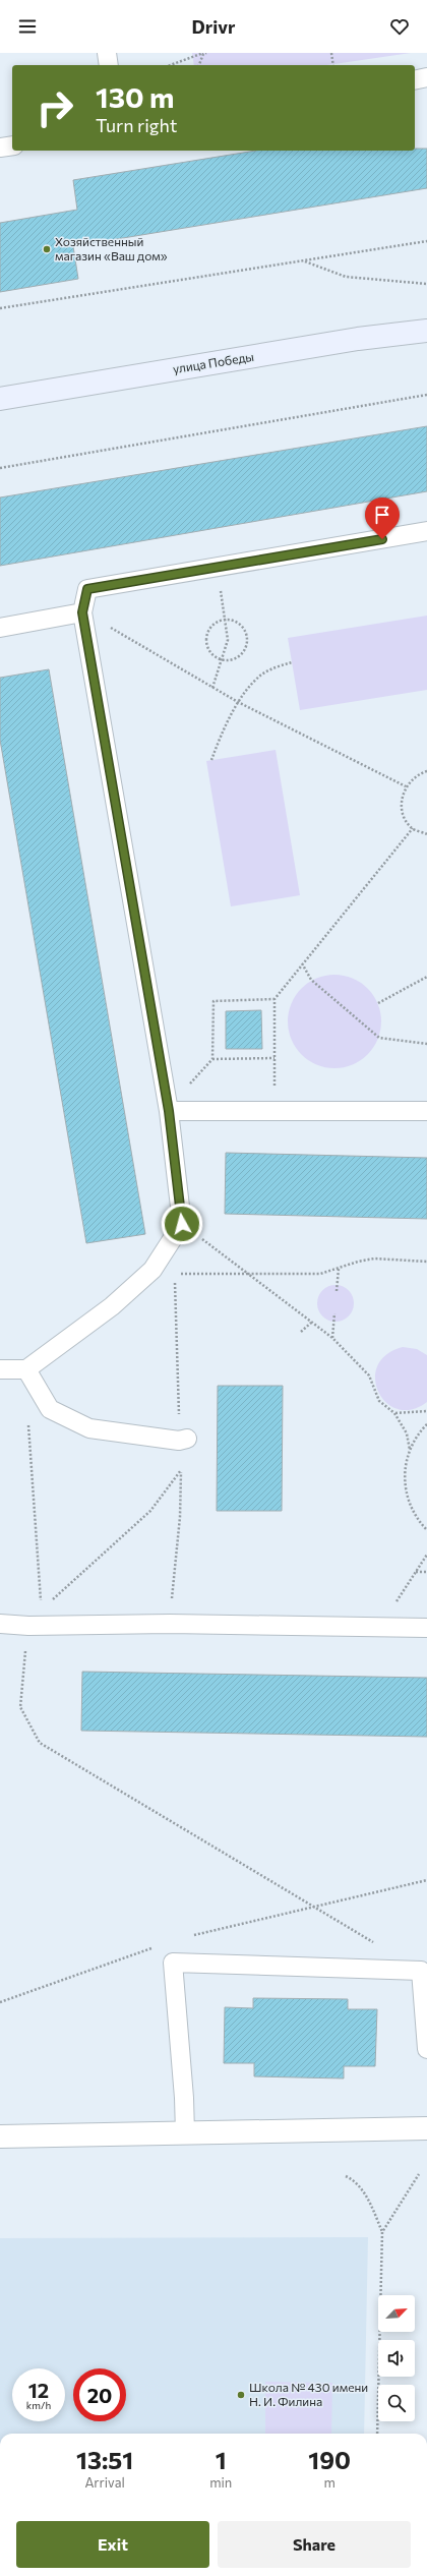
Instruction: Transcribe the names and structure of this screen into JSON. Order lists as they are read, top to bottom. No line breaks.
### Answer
{"streets":{"main road":["улица Победы"]},"places":["Хозяйственный магазин «Ваш дом»","Школа № 430 имени Н. И. Филина"],"north":"top right","page":{"header":"Drivr","turn":["130 m","Turn right"],"speed":"12 km/h","limit":"20","eta":["13:51","Arrival","1","min","190","m"],"buttons":["Exit","Share"]}}
